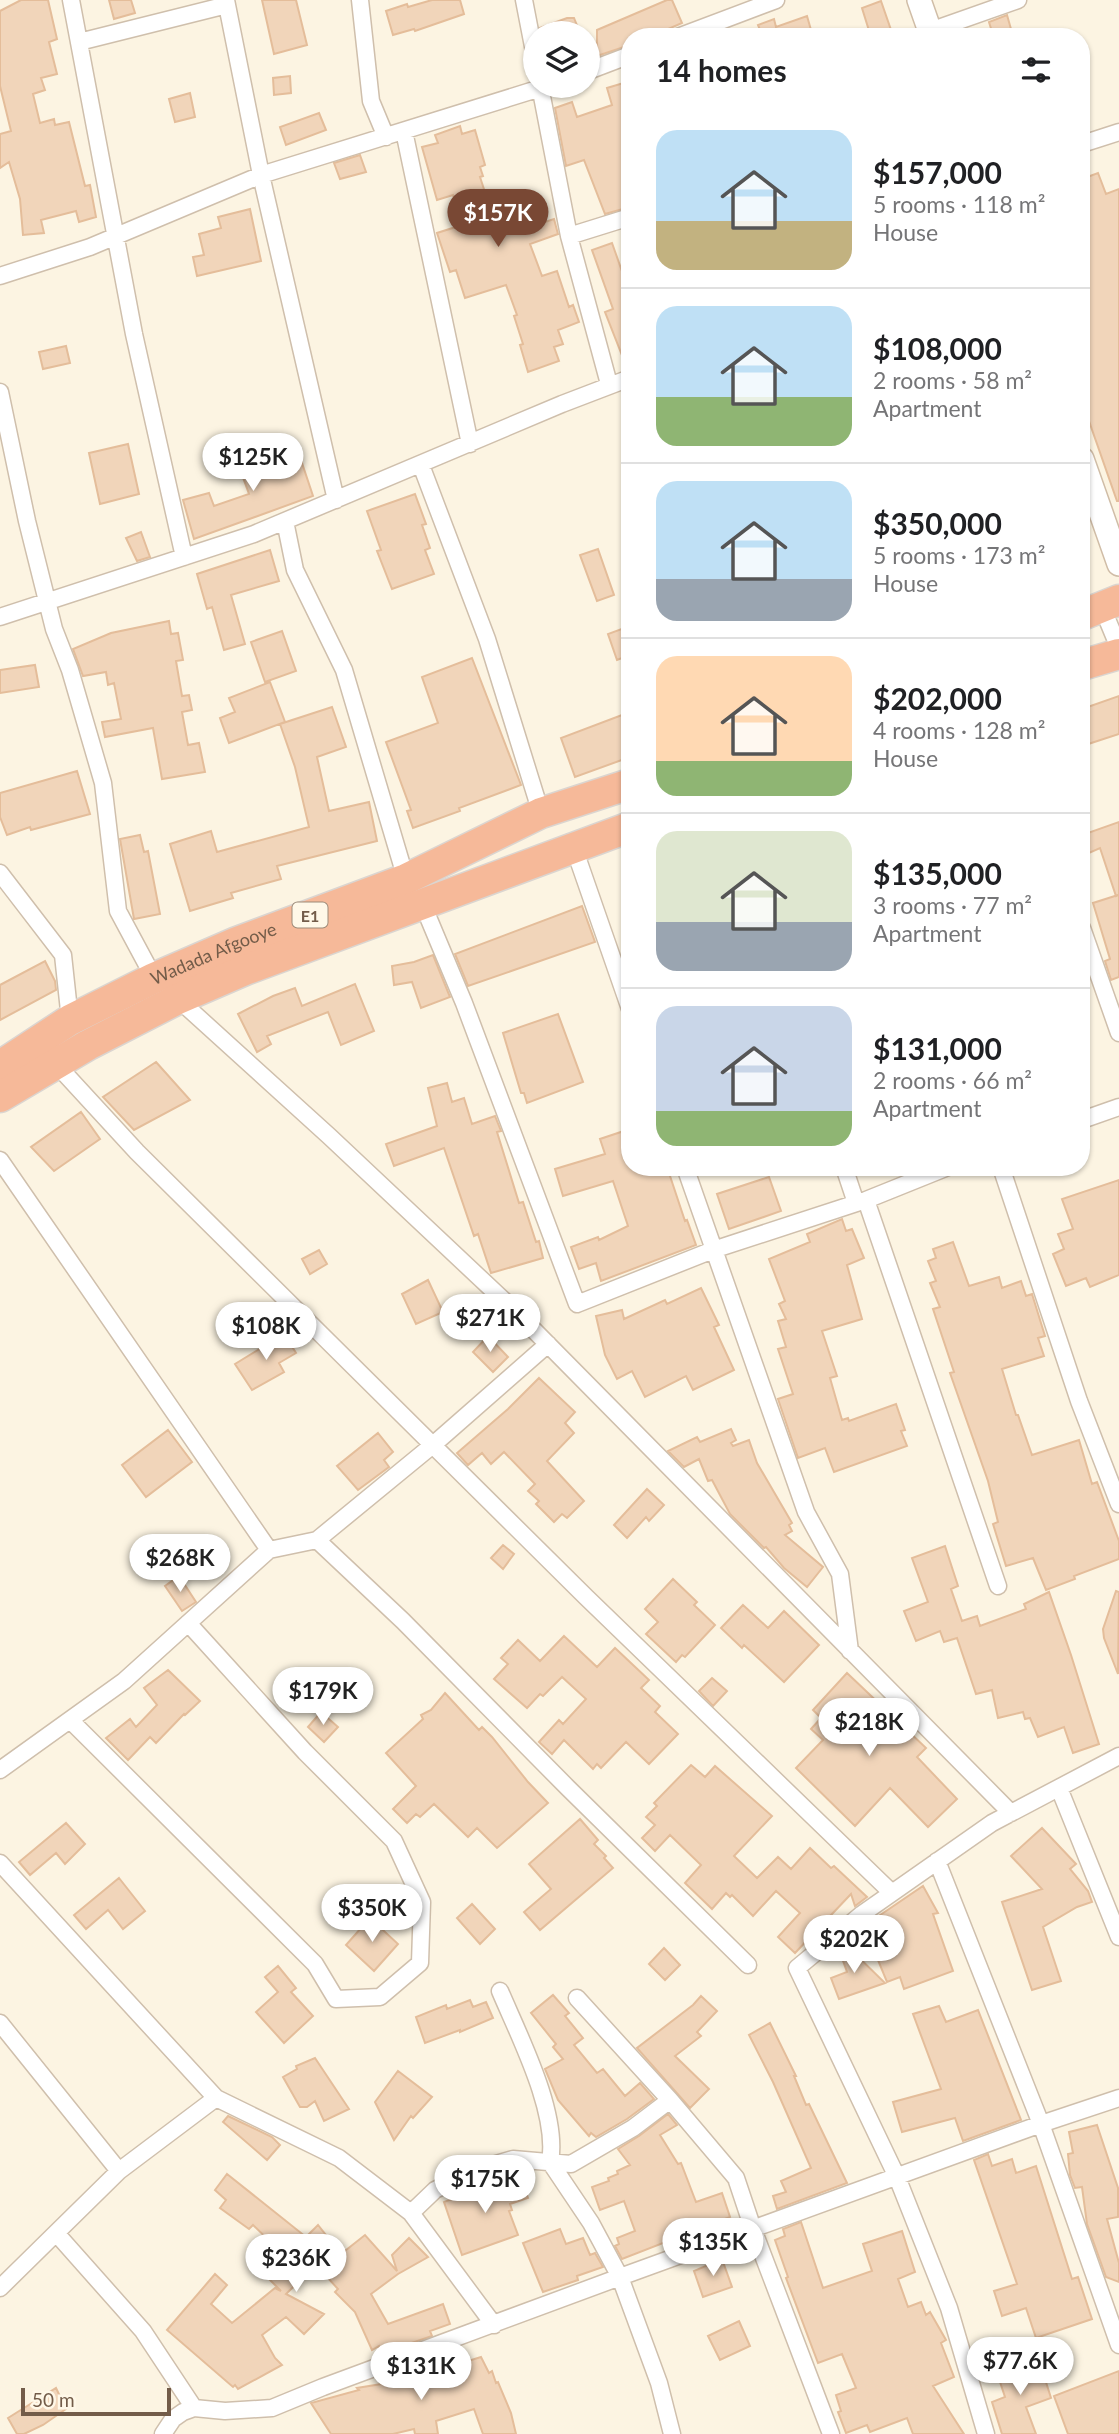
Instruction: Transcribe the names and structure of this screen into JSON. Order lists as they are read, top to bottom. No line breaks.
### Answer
{"streets":{"highway":["E1","Wadada Afgooye"]},"scale_bar":"50 m","page":{"heading":"14 homes","list":[{"name":"$157,000","note":"5 rooms · 118 m² · House"},{"name":"$108,000","note":"2 rooms · 58 m² · Apartment"},{"name":"$350,000","note":"5 rooms · 173 m² · House"},{"name":"$202,000","note":"4 rooms · 128 m² · House"},{"name":"$135,000","note":"3 rooms · 77 m² · Apartment"},{"name":"$131,000","note":"2 rooms · 66 m² · Apartment"}],"price":["$157K","$125K","$271K","$108K","$268K","$179K","$218K","$350K","$202K","$175K","$135K","$236K","$77.6K","$131K"],"scale":"50 m"}}
